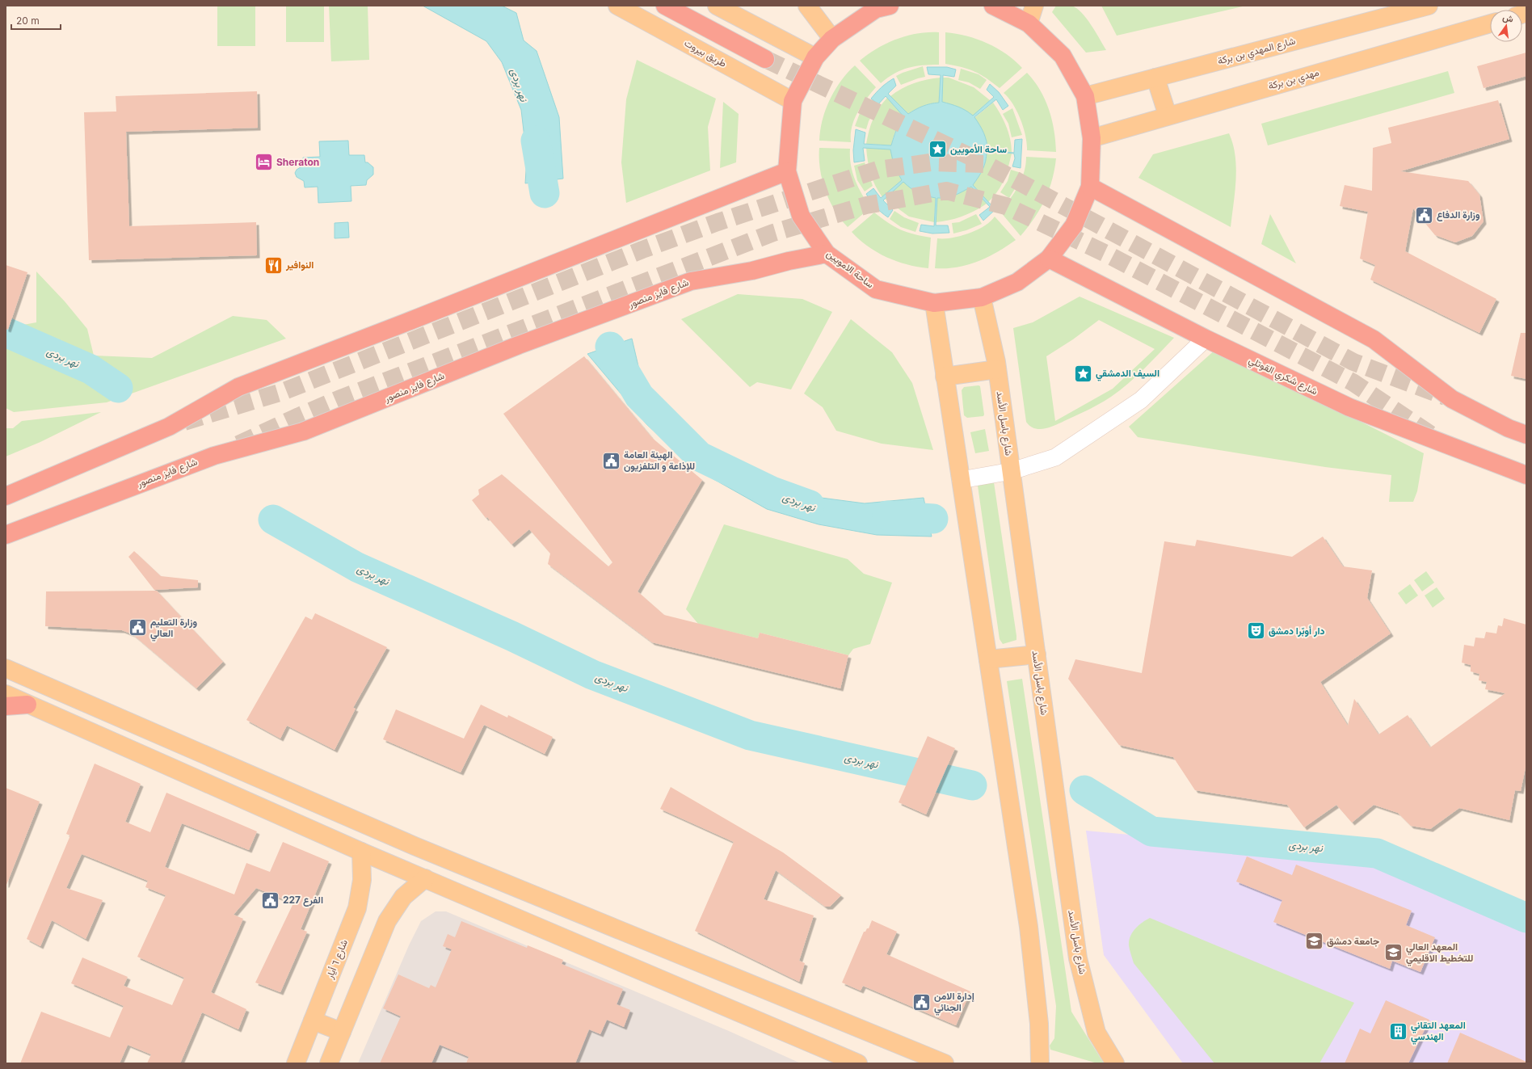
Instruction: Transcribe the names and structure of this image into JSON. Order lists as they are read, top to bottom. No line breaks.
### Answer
{"streets":{"highway":["ساحة الامويين","شارع فايز منصور","شارع شكري القوتلي"],"main road":["شارع المهدي بن بركة","طريق بيروت","مهدي بن بركة","شارع باسل الأسد","شارع ٦ أيار"]},"crossings":[["شارع المهدي بن بركة","ساحة الامويين"],["طريق بيروت","ساحة الامويين"],["مهدي بن بركة","ساحة الامويين"],["ساحة الامويين","شارع فايز منصور"],["ساحة الامويين","شارع شكري القوتلي"],["ساحة الامويين","شارع باسل الأسد"]],"water":["نهر بردى"],"places":{"place":["ساحة الأمويين","السيف الدمشقي"],"hotel":["Sheraton"],"public building":["وزارة الدفاع","الهيئة العامة للإذاعة و التلفزيون","وزارة التعليم العالي","الفرع 227","إدارة الامن الجنائي"],"restaurant":["النوافير"],"theatre":["دار أوبّرا دمشق"],"school or university":["جامعة دمشق","المعهد العالي للتخطيط الاقليمي"],"building":["المعهد التقاني الهندسي"]},"scale_bar":"20 m","north":"top"}
